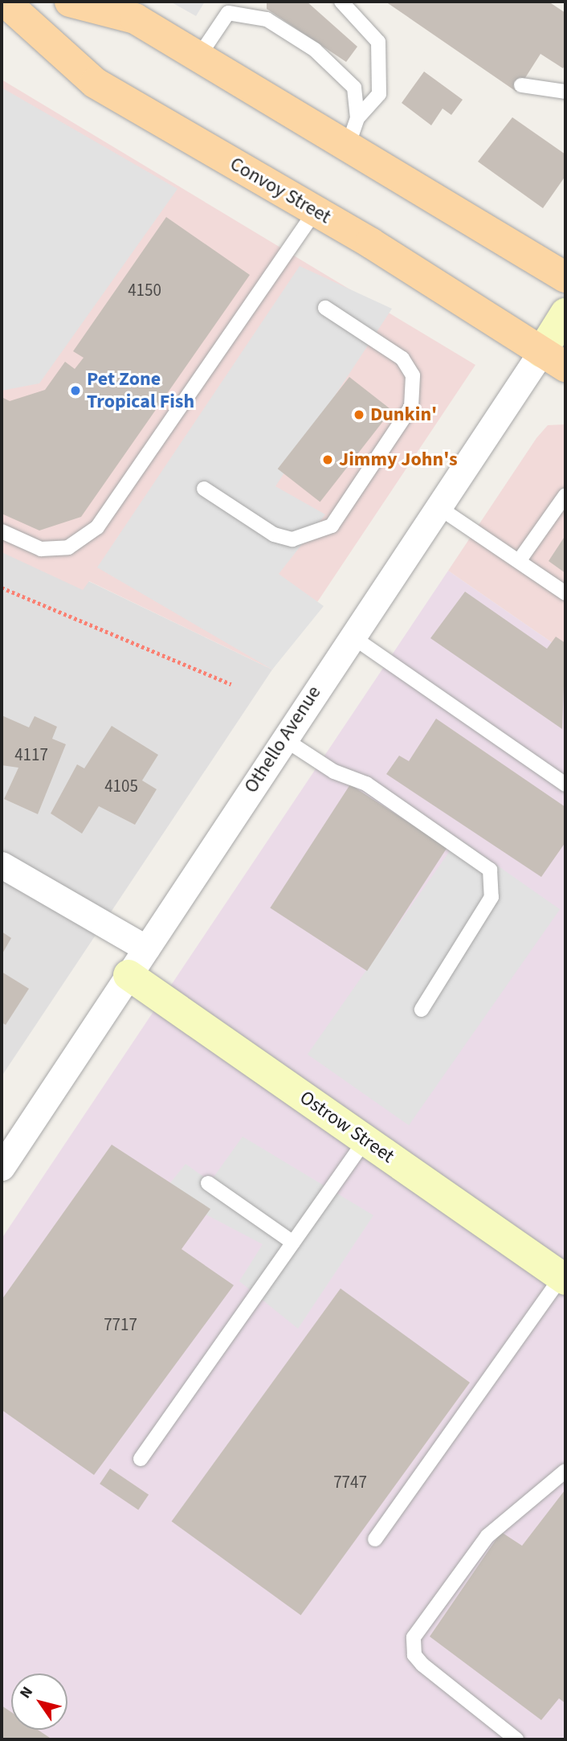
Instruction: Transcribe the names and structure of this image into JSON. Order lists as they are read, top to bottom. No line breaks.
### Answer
{"streets":{"main road":["Convoy Street"],"street":["Othello Avenue","Ostrow Street"]},"crossings":[["Convoy Street","Othello Avenue"],["Othello Avenue","Ostrow Street"]],"places":["Pet Zone Tropical Fish","Dunkin'","Jimmy John's"],"house_numbers":["4150","4117","4105","7717","7747"],"north":"top left"}
